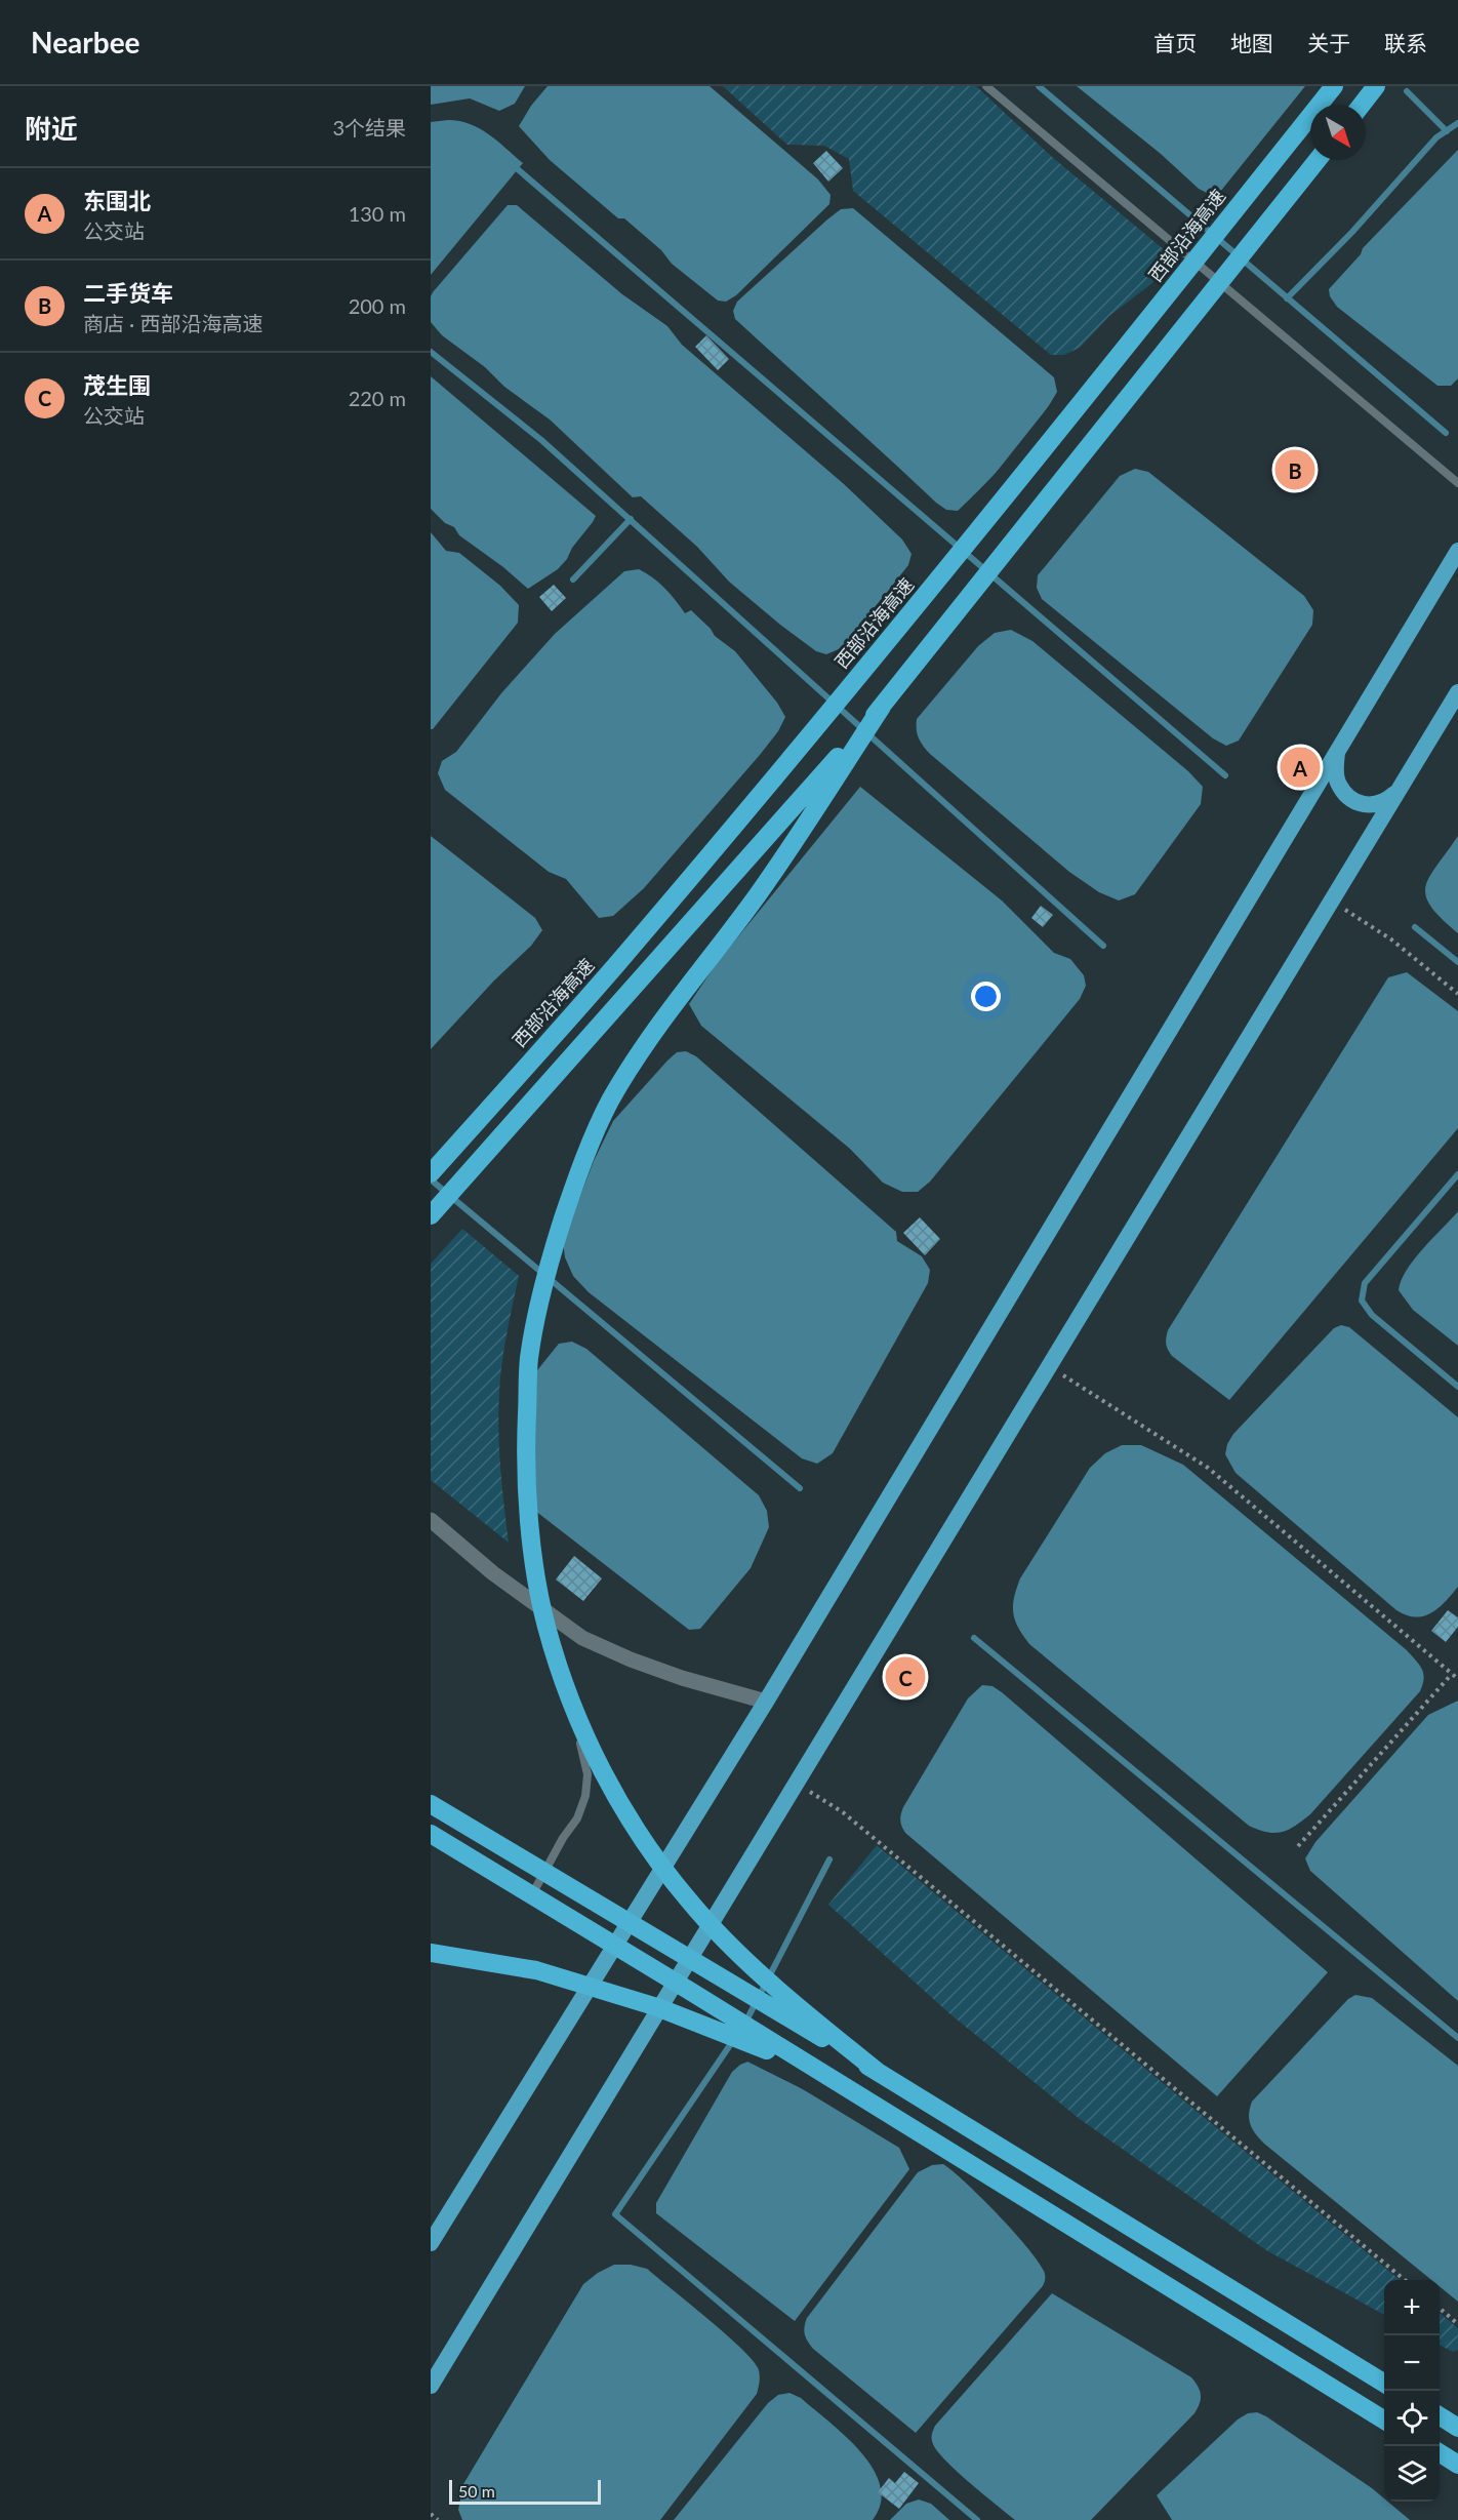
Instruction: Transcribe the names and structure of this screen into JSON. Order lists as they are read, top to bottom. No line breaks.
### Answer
{"streets":{"highway":["西部沿海高速"]},"scale_bar":"50 m","north":"bottom right","page":{"header":"Nearbee","nav":["首页","地图","关于","联系"],"heading":["附近","3个结果"],"list":[{"mark":"A","name":"东围北","note":"公交站","value":"130 m"},{"mark":"B","name":"二手货车","note":"商店 · 西部沿海高速","value":"200 m"},{"mark":"C","name":"茂生围","note":"公交站","value":"220 m"}],"pins":["B","A","C"],"map_buttons":["+","−"],"scale":"50 m"}}
